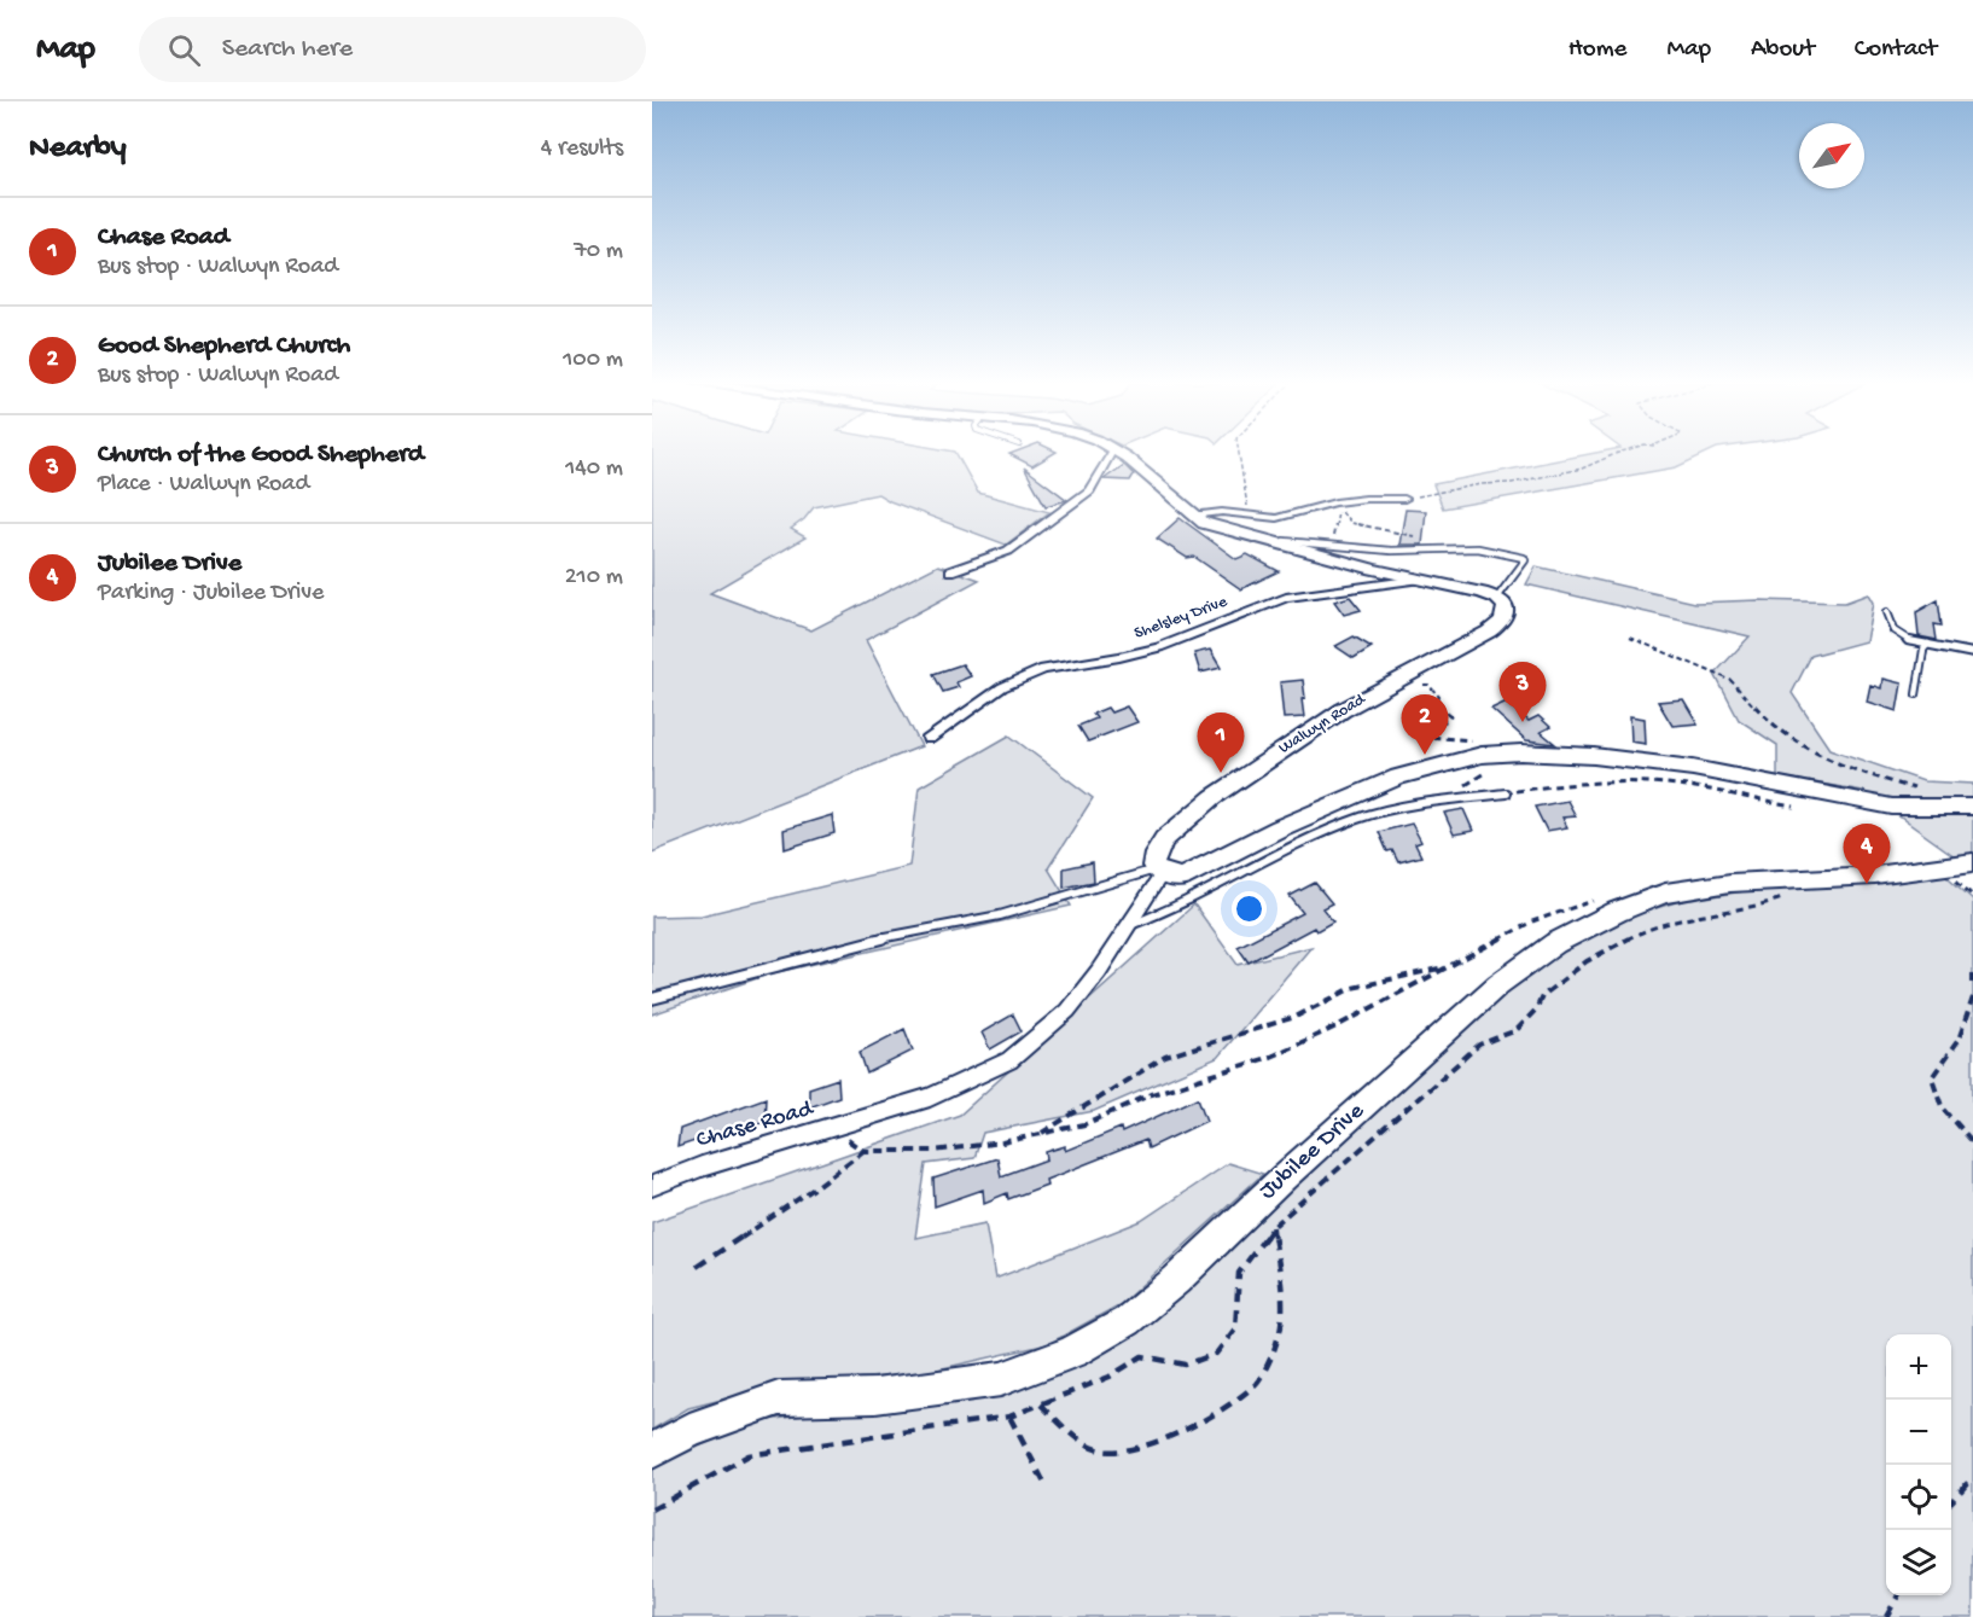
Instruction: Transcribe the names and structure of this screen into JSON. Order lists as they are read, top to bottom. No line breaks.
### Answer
{"streets":{"main road":["Walwyn Road","Jubilee Drive"],"street":["Shelsley Drive","Chase Road"]},"crossings":[["Walwyn Road","Chase Road"]],"north":"top right","page":{"header":"Map","search":"Search here","nav":["Home","Map","About","Contact"],"heading":["Nearby","4 results"],"list":[{"mark":"1","name":"Chase Road","note":"Bus stop · Walwyn Road","value":"70 m"},{"mark":"2","name":"Good Shepherd Church","note":"Bus stop · Walwyn Road","value":"100 m"},{"mark":"3","name":"Church of the Good Shepherd","note":"Place · Walwyn Road","value":"140 m"},{"mark":"4","name":"Jubilee Drive","note":"Parking · Jubilee Drive","value":"210 m"}],"pins":["3","2","1","4"],"map_buttons":["+","−"]}}
